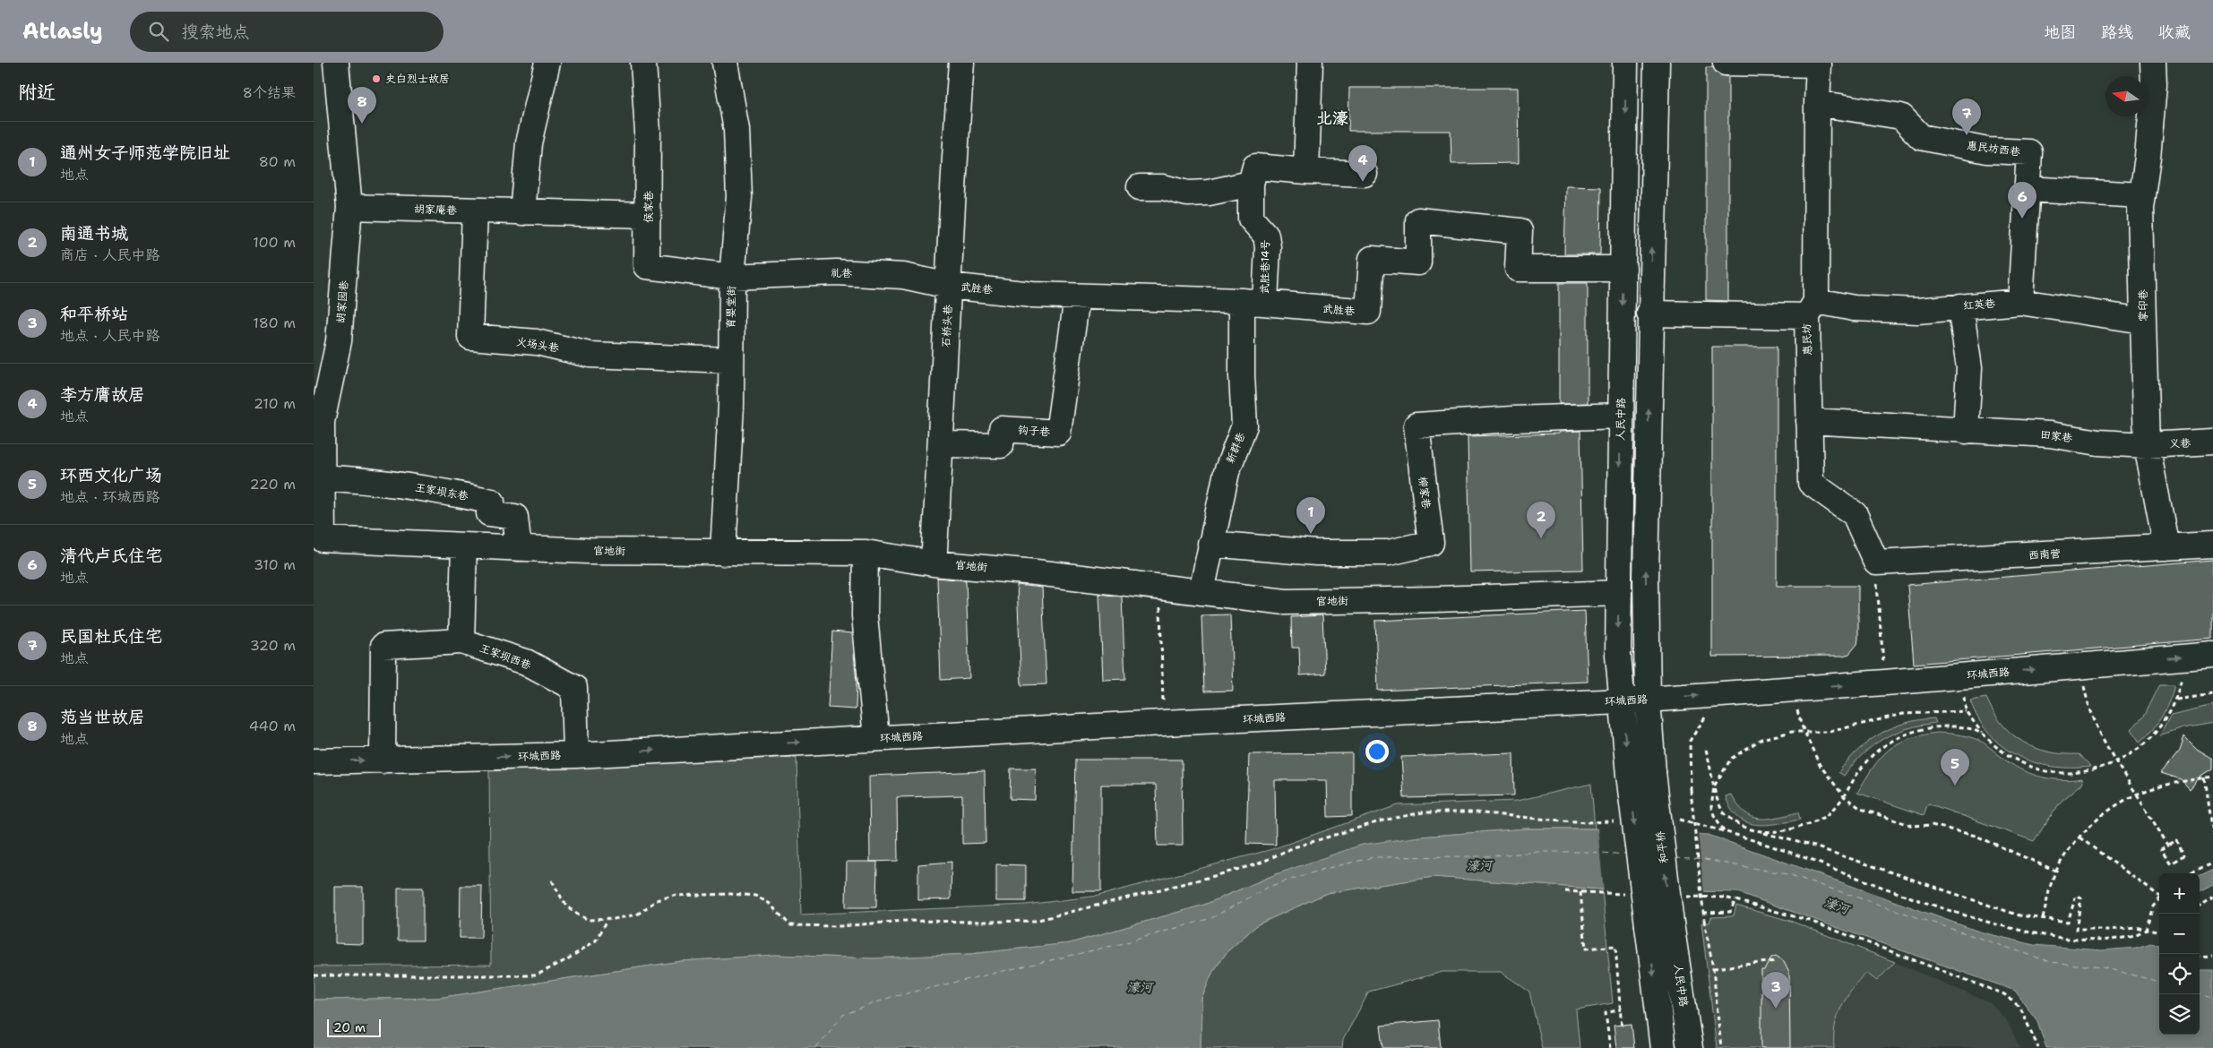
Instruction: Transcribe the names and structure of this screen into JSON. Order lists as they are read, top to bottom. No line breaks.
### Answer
{"streets":{"main road":["惠民坊西巷","侯家巷","胡家庵巷","武胜巷14号","礼巷","武胜巷","胡家园巷","红英巷","掌印巷","育婴堂街","石桥头巷","惠民坊","火场头巷","人民中路","钩子巷","田家巷","义巷","新群巷","王家坝东巷","柳家巷","官地街","西南营","王家坝西巷","环城西路","和平桥"]},"crossings":[["惠民坊西巷","红英巷"],["惠民坊西巷","惠民坊"],["侯家巷","胡家庵巷"],["侯家巷","礼巷"],["侯家巷","育婴堂街"],["胡家庵巷","胡家园巷"],["胡家庵巷","火场头巷"],["武胜巷14号","武胜巷"],["武胜巷14号","新群巷"],["礼巷","武胜巷"],["礼巷","育婴堂街"],["礼巷","石桥头巷"],["武胜巷","石桥头巷"],["武胜巷","人民中路"],["武胜巷","钩子巷"],["武胜巷","新群巷"],["胡家园巷","王家坝东巷"],["胡家园巷","官地街"],["红英巷","掌印巷"],["红英巷","惠民坊"],["掌印巷","田家巷"],["掌印巷","义巷"],["掌印巷","西南营"],["育婴堂街","火场头巷"],["育婴堂街","官地街"],["石桥头巷","钩子巷"],["石桥头巷","官地街"],["惠民坊","田家巷"],["惠民坊","西南营"],["人民中路","柳家巷"],["人民中路","官地街"],["人民中路","环城西路"],["人民中路","和平桥"],["田家巷","义巷"],["新群巷","柳家巷"],["新群巷","官地街"],["王家坝东巷","官地街"],["王家坝西巷","环城西路"],["环城西路","和平桥"]],"one_way":["环城西路","和平桥"],"districts":["北濠"],"water":["濠河"],"places":["史白烈士故居"],"scale_bar":"20 m","north":"left","page":{"header":"Atlasly","search":"搜索地点","nav":["地图","路线","收藏"],"heading":["附近","8个结果"],"pins":["8","7","4","6","1","2","5","3"],"list":[{"mark":"1","name":"通州女子师范学院旧址","note":"地点","value":"80 m"},{"mark":"2","name":"南通书城","note":"商店 · 人民中路","value":"100 m"},{"mark":"3","name":"和平桥站","note":"地点 · 人民中路","value":"180 m"},{"mark":"4","name":"李方膺故居","note":"地点","value":"210 m"},{"mark":"5","name":"环西文化广场","note":"地点 · 环城西路","value":"220 m"},{"mark":"6","name":"清代卢氏住宅","note":"地点","value":"310 m"},{"mark":"7","name":"民国杜氏住宅","note":"地点","value":"320 m"},{"mark":"8","name":"范当世故居","note":"地点","value":"440 m"}],"map_buttons":["+","−"],"scale":"20 m"}}
